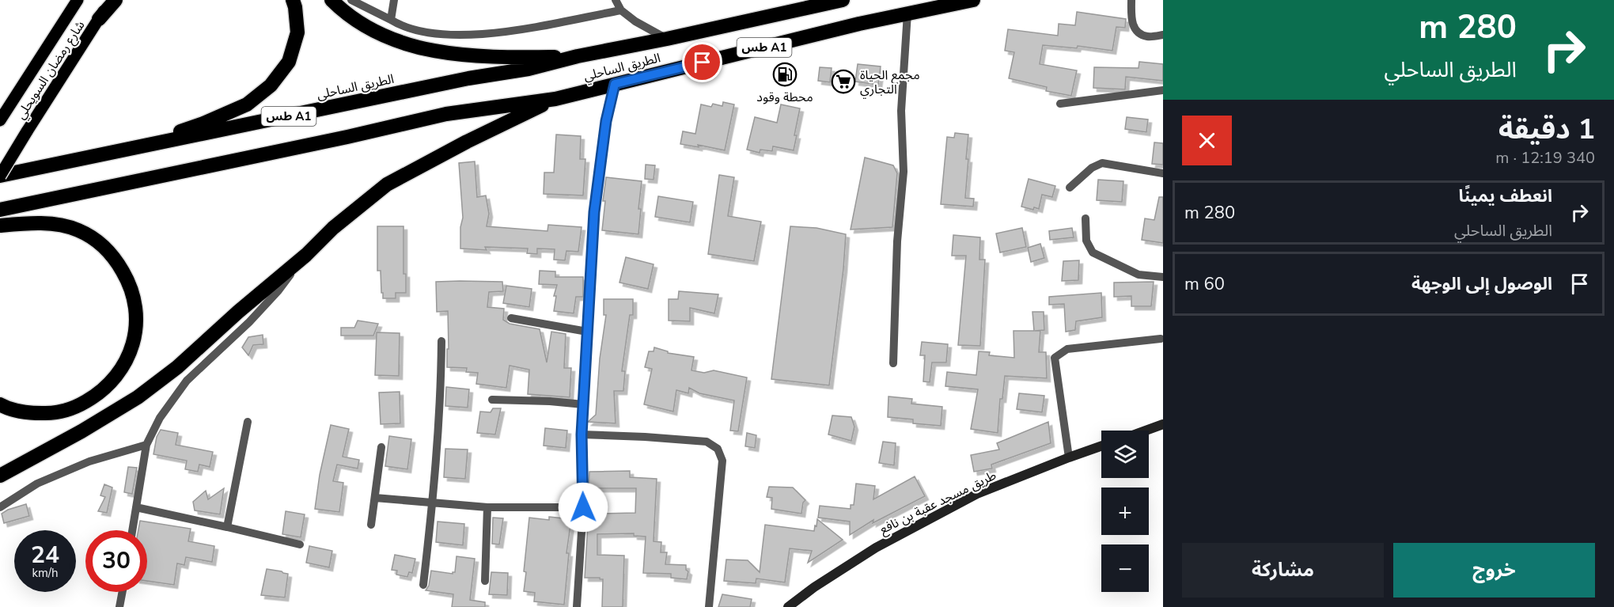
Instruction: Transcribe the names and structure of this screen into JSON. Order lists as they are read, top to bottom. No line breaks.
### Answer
{"streets":{"highway":["طس A1","الطريق الساحلي","الطريق الساحلى"],"main road":["شارع رمضان السويحلي"],"street":["طريق مسجد عقبة بن نافع"]},"crossings":[["طس A1","الطريق الساحلي"],["الطريق الساحلي","الطريق الساحلى"],["شارع رمضان السويحلي","الطريق الساحلى"]],"places":{"fuel station":["محطة وقود"],"supermarket":["مجمع الحياة التجاري"]},"page":{"turn":["280 m","الطريق الساحلي"],"heading":["1 دقيقة","340 m · 12:19"],"list":[{"name":"انعطف يمينًا","note":"الطريق الساحلي","value":"280 m"},{"name":"الوصول إلى الوجهة","value":"60 m"}],"map_buttons":["+","−"],"speed":"24 km/h","limit":"30","buttons":["خروج","مشاركة"]}}
